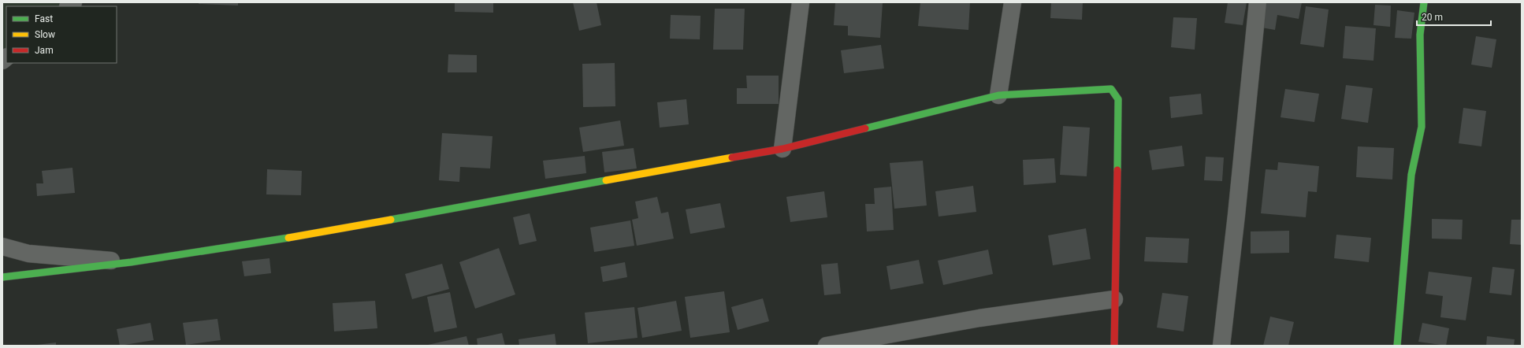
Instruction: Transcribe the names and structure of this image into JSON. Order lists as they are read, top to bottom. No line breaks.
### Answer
{"legend":["Fast","Slow","Jam"],"scale_bar":"20 m"}
